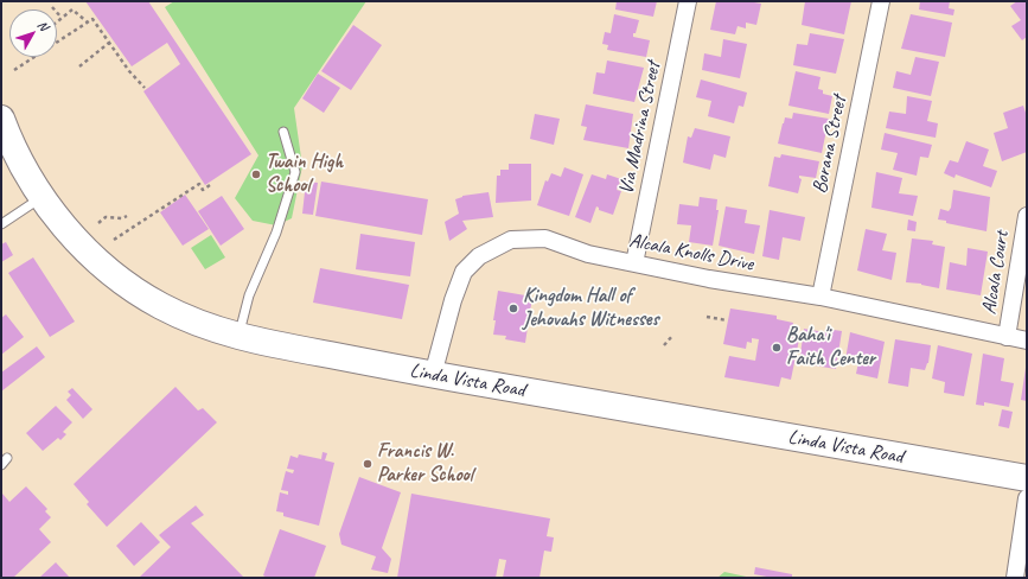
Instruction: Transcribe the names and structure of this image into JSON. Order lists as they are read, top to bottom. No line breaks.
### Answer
{"streets":{"main road":["Linda Vista Road"],"street":["Via Madrina Street","Borana Street","Alcala Knolls Drive","Alcala Court"]},"crossings":[["Via Madrina Street","Alcala Knolls Drive"],["Borana Street","Alcala Knolls Drive"],["Alcala Knolls Drive","Alcala Court"],["Alcala Knolls Drive","Linda Vista Road"]],"places":["Twain High School","Kingdom Hall of Jehovahs Witnesses","Baha'i Faith Center","Francis W. Parker School"],"north":"top right"}
